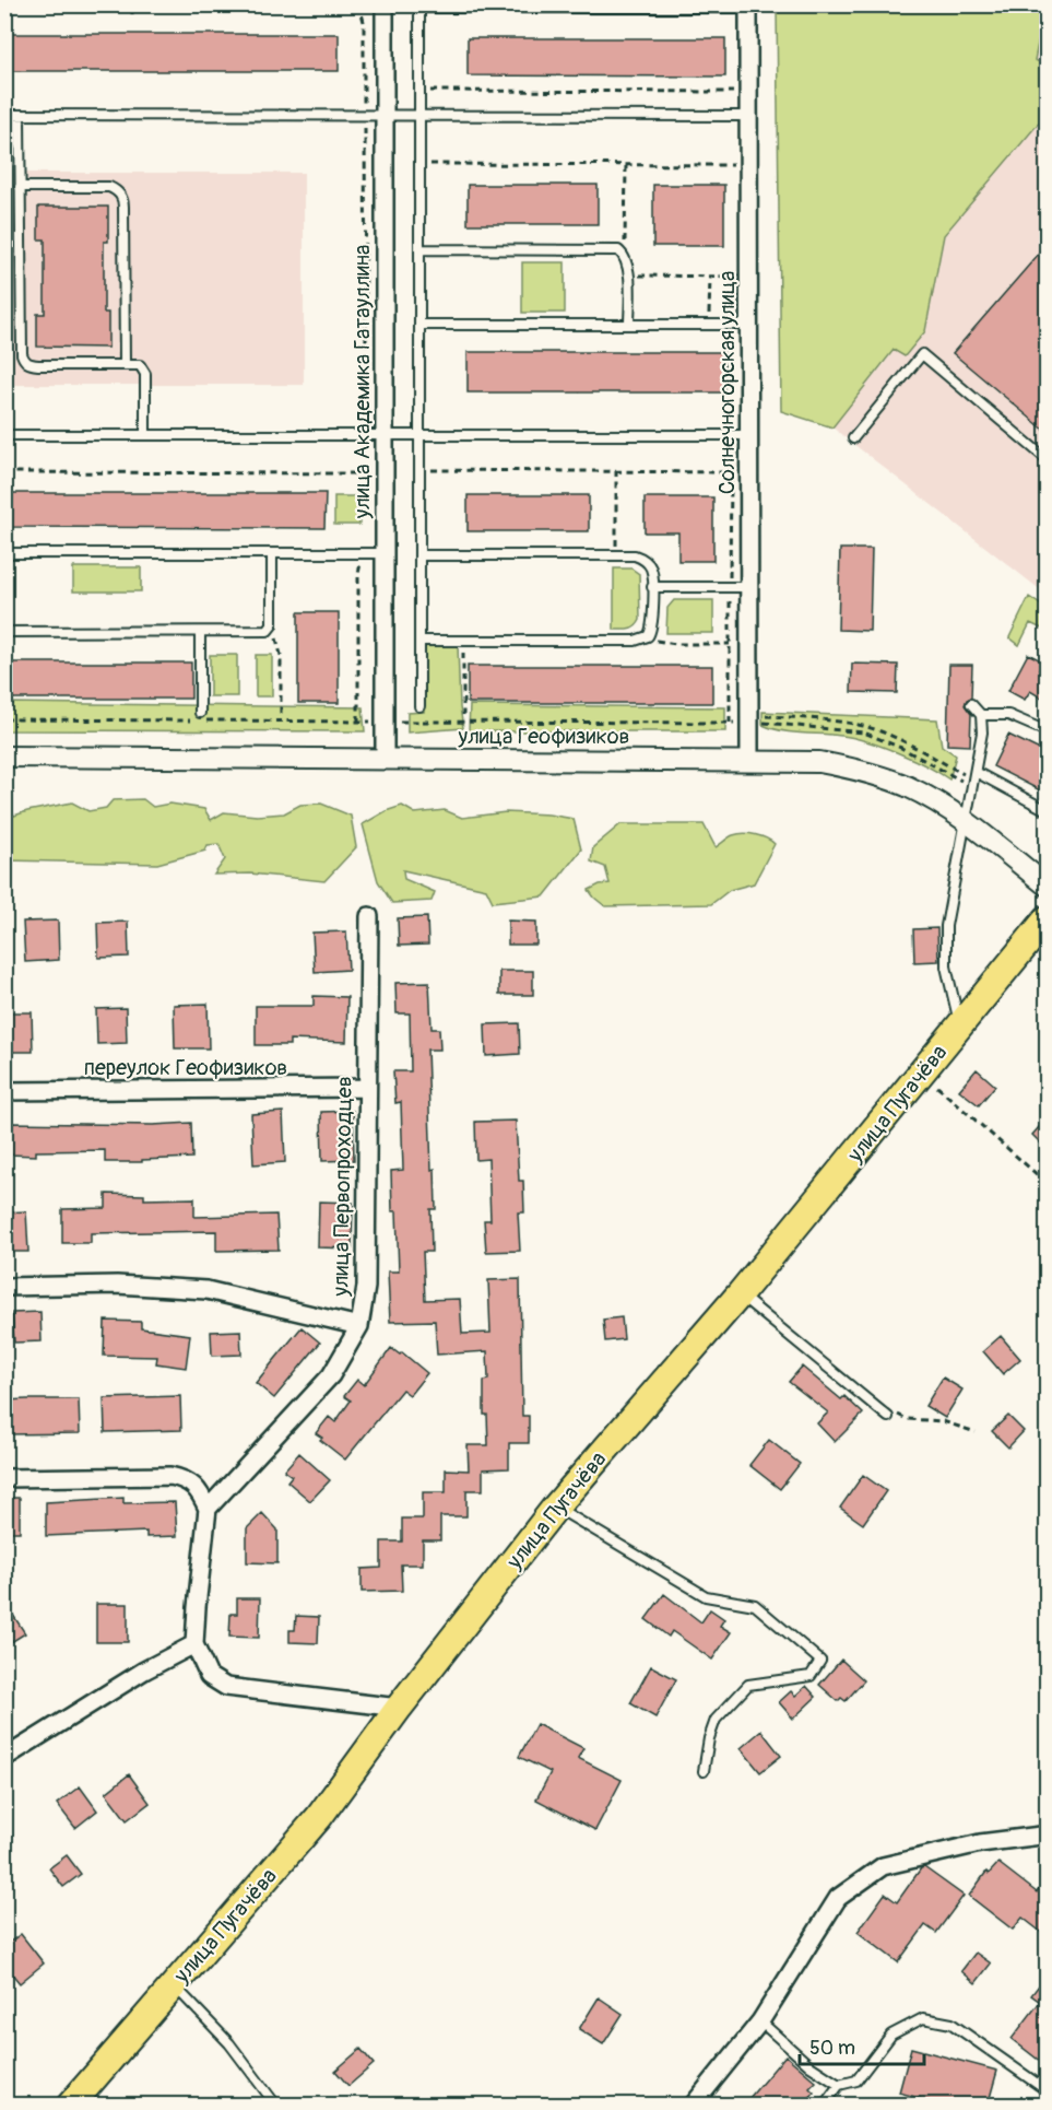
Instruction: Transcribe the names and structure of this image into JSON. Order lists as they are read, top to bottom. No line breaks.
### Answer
{"streets":{"main road":["улица Пугачёва"],"street":["улица Академика Гатауллина","Солнечногорская улица","улица Геофизиков","переулок Геофизиков","улица Первопроходцев"]},"crossings":[["улица Академика Гатауллина","улица Геофизиков"],["Солнечногорская улица","улица Геофизиков"],["переулок Геофизиков","улица Первопроходцев"]],"scale_bar":"50 m"}
